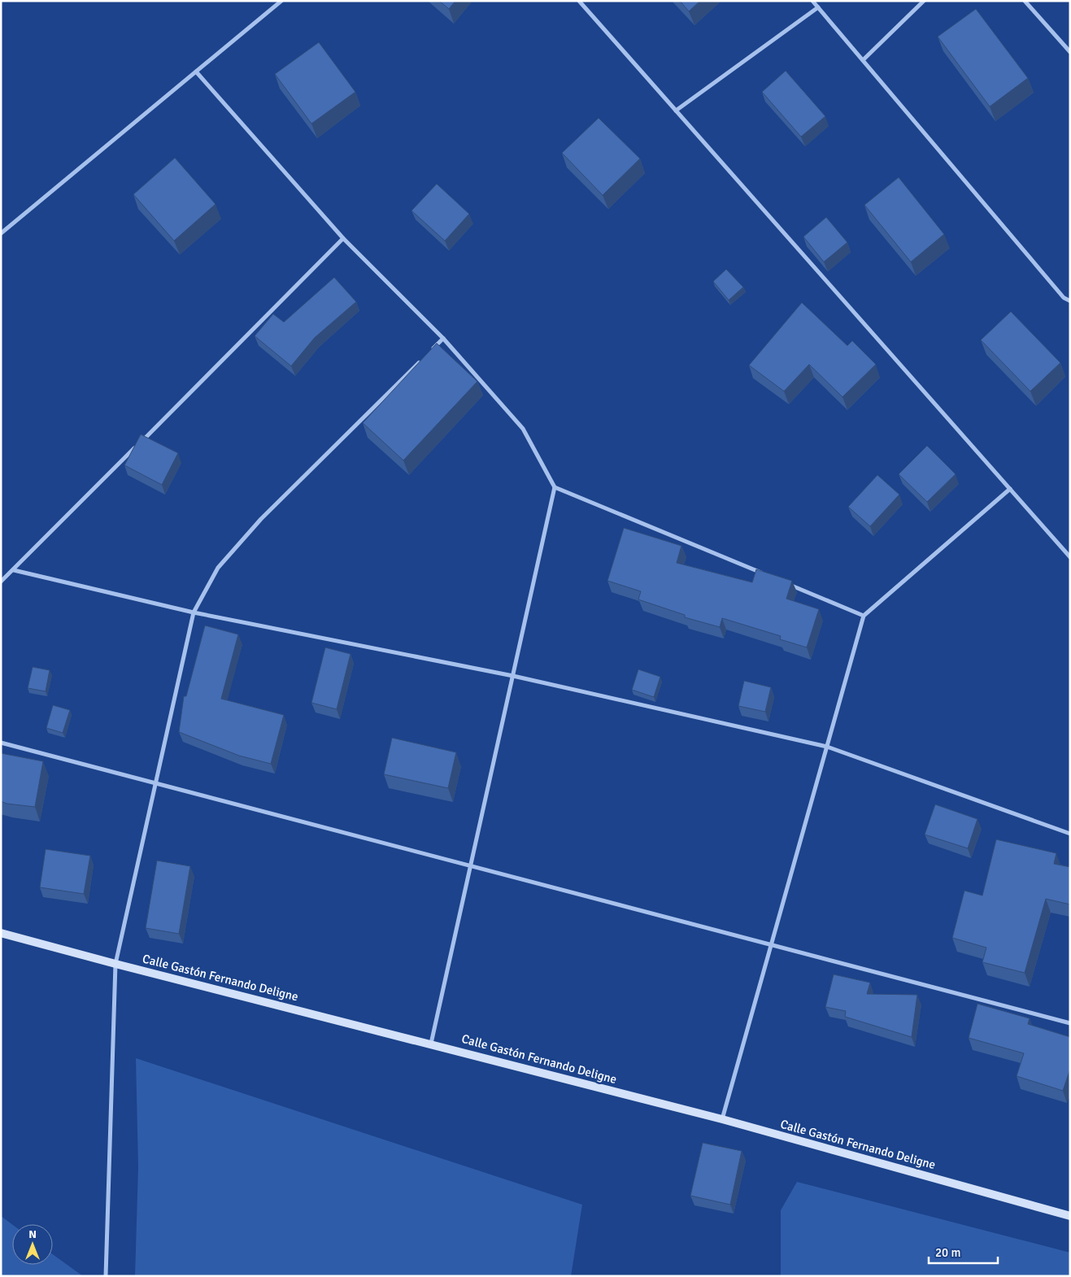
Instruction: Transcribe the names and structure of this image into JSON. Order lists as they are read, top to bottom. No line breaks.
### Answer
{"streets":{"street":["Calle Gastón Fernando Deligne"]},"scale_bar":"20 m","north":"top"}
